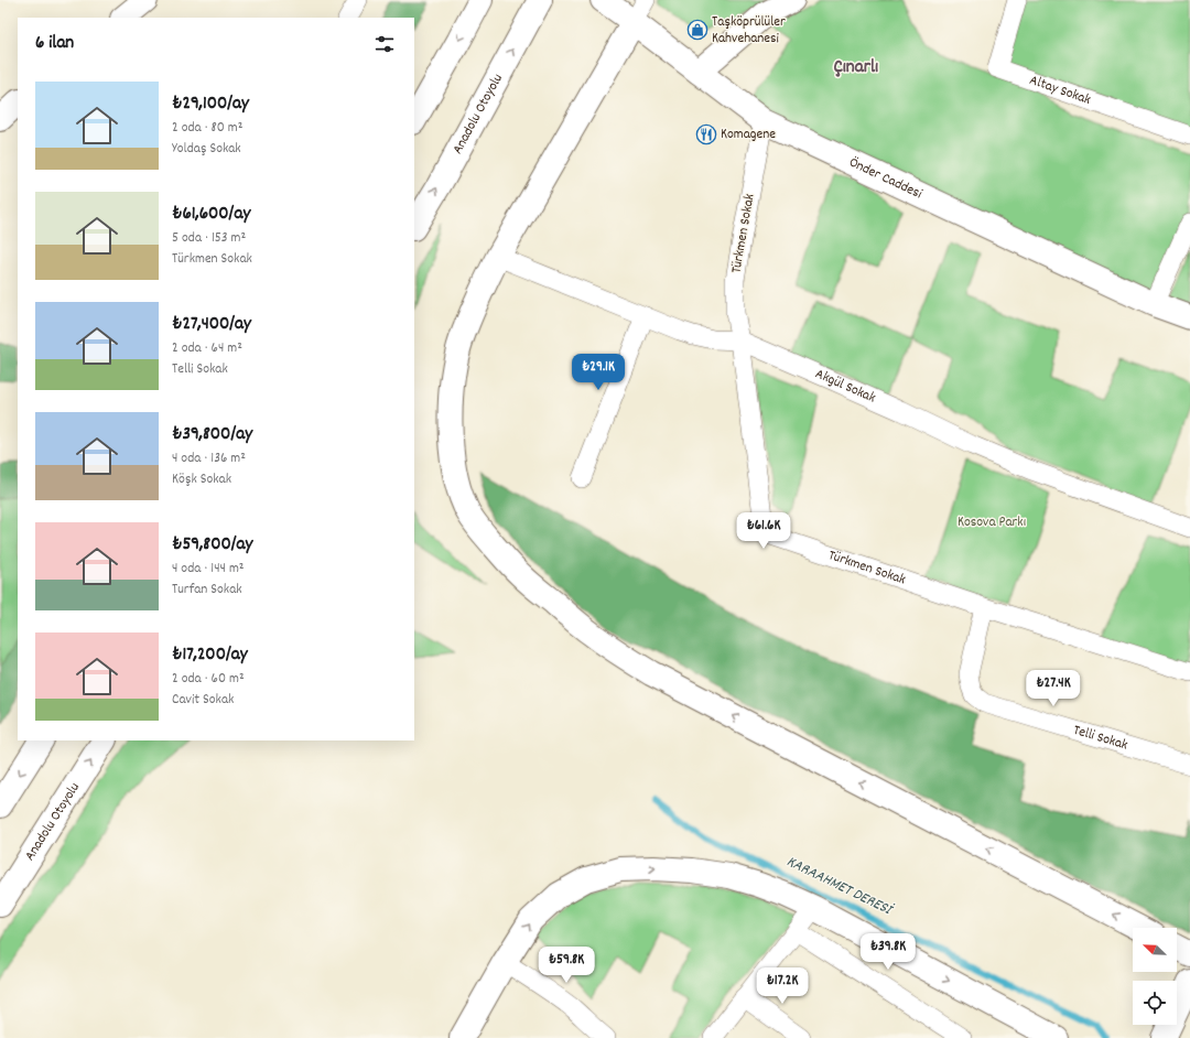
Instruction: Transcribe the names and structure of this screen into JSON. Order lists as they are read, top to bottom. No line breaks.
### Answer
{"streets":{"main road":["Anadolu Otoyolu","Önder Caddesi"],"street":["Altay Sokak","Türkmen Sokak","Akgül Sokak","Telli Sokak"]},"crossings":[["Önder Caddesi","Türkmen Sokak"],["Türkmen Sokak","Akgül Sokak"],["Türkmen Sokak","Telli Sokak"]],"districts":["Çınarlı"],"water":["KARAAHMET DERESİ"],"parks":["Kosova Parkı"],"places":{"shop":["Taşköprülüler Kahvehanesi"],"restaurant":["Komagene"]},"north":"top left","page":{"heading":"6 ilan","list":[{"name":"₺29,100/ay","note":"2 oda · 80 m² · Yoldaş Sokak"},{"name":"₺61,600/ay","note":"5 oda · 153 m² · Türkmen Sokak"},{"name":"₺27,400/ay","note":"2 oda · 64 m² · Telli Sokak"},{"name":"₺39,800/ay","note":"4 oda · 136 m² · Köşk Sokak"},{"name":"₺59,800/ay","note":"4 oda · 144 m² · Turfan Sokak"},{"name":"₺17,200/ay","note":"2 oda · 60 m² · Cavit Sokak"}],"price":["₺29.1K","₺61.6K","₺27.4K","₺39.8K","₺59.8K","₺17.2K"]}}
